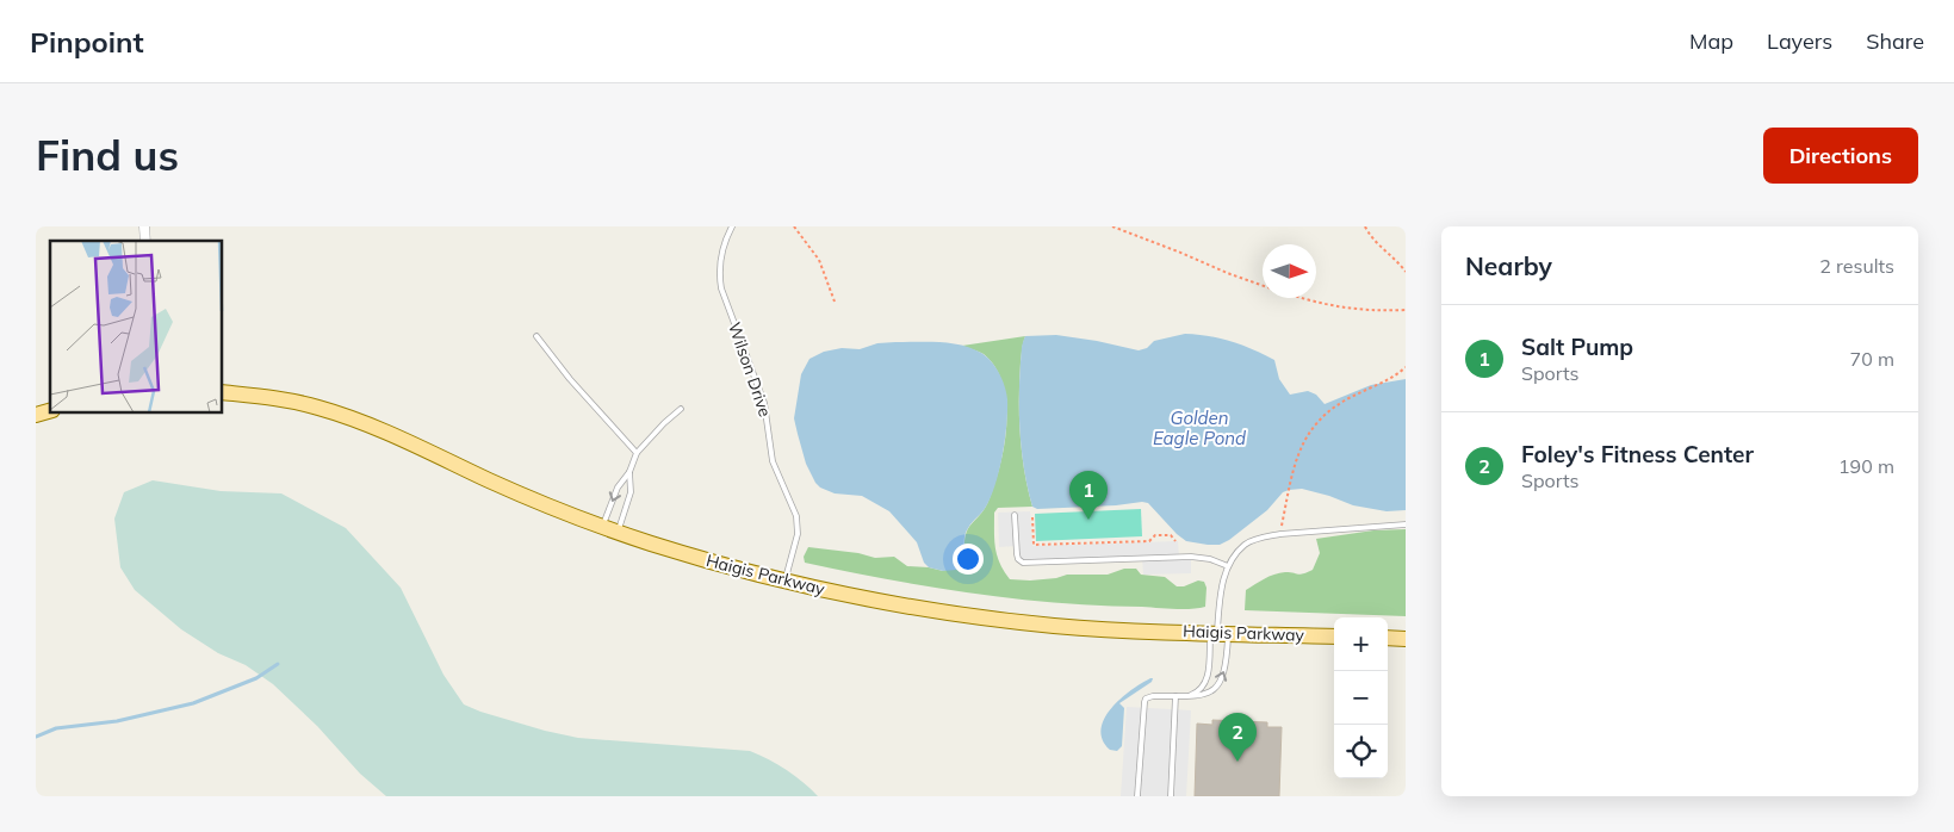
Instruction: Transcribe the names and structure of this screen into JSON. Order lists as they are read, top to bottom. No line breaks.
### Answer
{"streets":{"main road":["Haigis Parkway"],"lane":["Wilson Drive"]},"crossings":[["Wilson Drive","Haigis Parkway"]],"water":["Golden Eagle Pond"],"north":"right","page":{"header":"Pinpoint","nav":["Map","Layers","Share"],"buttons":"Directions","title":"Find us","heading":["Nearby","2 results"],"list":[{"mark":"1","name":"Salt Pump","note":"Sports","value":"70 m"},{"mark":"2","name":"Foley's Fitness Center","note":"Sports","value":"190 m"}],"pins":["1","2"],"map_buttons":["+","−"]}}
